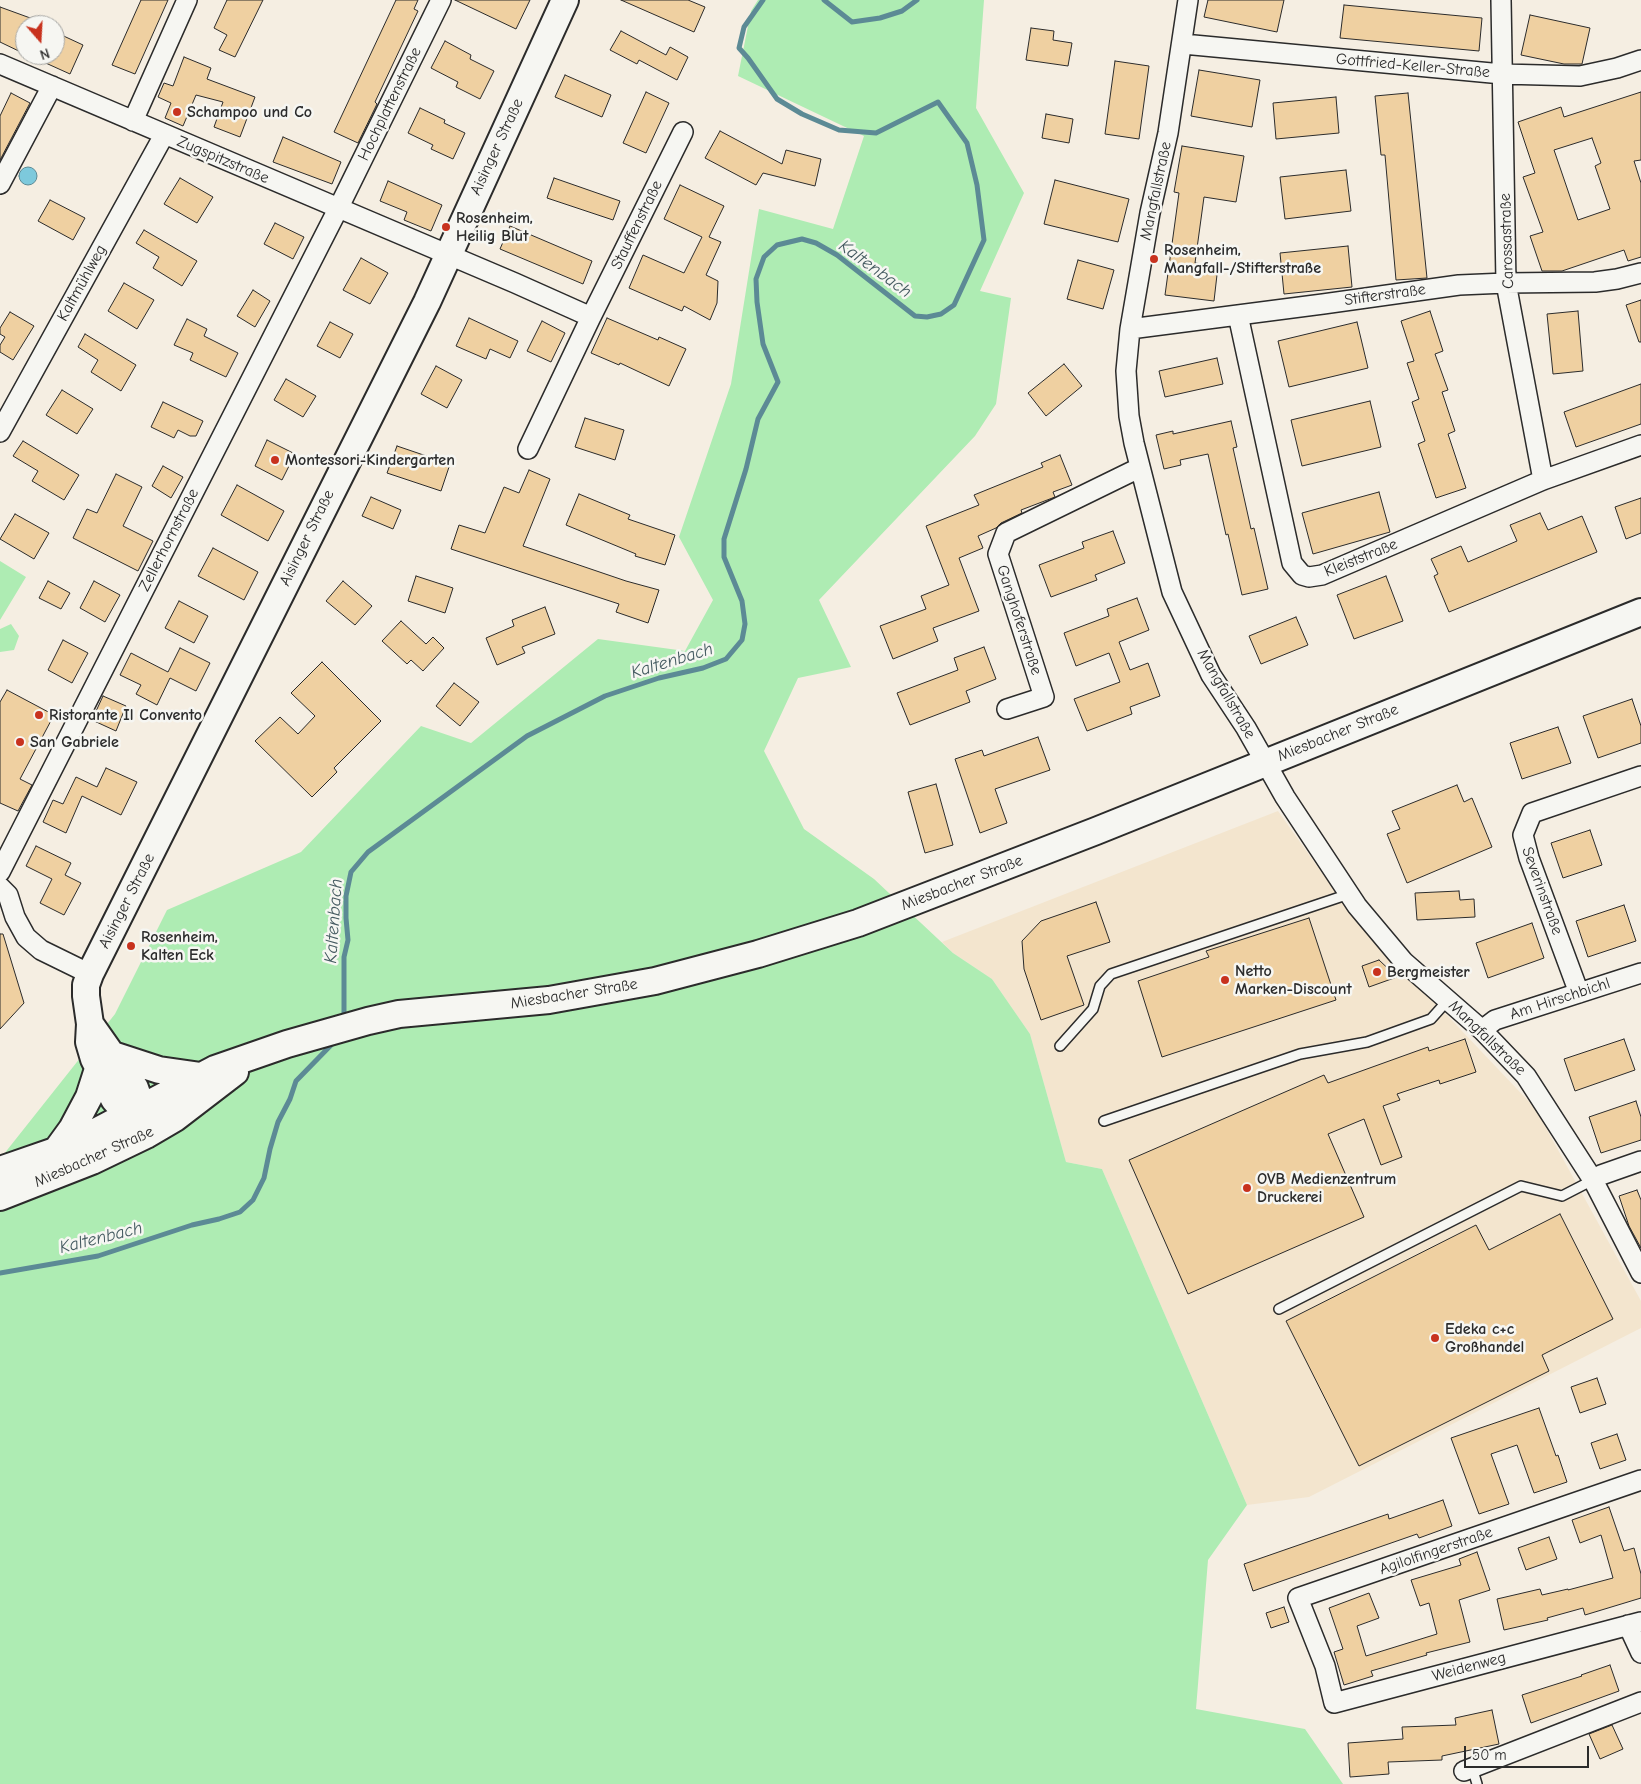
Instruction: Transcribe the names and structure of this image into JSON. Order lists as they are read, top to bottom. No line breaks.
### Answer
{"streets":{"main road":["Aisinger Straße","Miesbacher Straße"],"street":["Gottfried-Keller-Straße","Hochplattenstraße","Zugspitzstraße","Mangfallstraße","Stauffenstraße","Carossastraße","Kaltmühlweg","Stifterstraße","Zellerhornstraße","Kleiststraße","Ganghoferstraße","Severinstraße","Am Hirschbichl","Agilolfingerstraße","Weidenweg"]},"crossings":[["Gottfried-Keller-Straße","Mangfallstraße"],["Gottfried-Keller-Straße","Carossastraße"],["Hochplattenstraße","Zugspitzstraße"],["Hochplattenstraße","Zellerhornstraße"],["Aisinger Straße","Zugspitzstraße"],["Aisinger Straße","Miesbacher Straße"],["Zugspitzstraße","Kaltmühlweg"],["Zugspitzstraße","Zellerhornstraße"],["Mangfallstraße","Stifterstraße"],["Mangfallstraße","Ganghoferstraße"],["Mangfallstraße","Miesbacher Straße"],["Mangfallstraße","Am Hirschbichl"],["Carossastraße","Stifterstraße"],["Carossastraße","Kleiststraße"],["Stifterstraße","Kleiststraße"],["Severinstraße","Am Hirschbichl"],["Agilolfingerstraße","Weidenweg"]],"water":["Kaltenbach"],"places":["Schampoo und Co","Rosenheim, Heilig Blut","Rosenheim, Mangfall-/Stifterstraße","Montessori-Kindergarten","Ristorante Il Convento","San Gabriele","Rosenheim, Kalten Eck","Bergmeister","Netto Marken-Discount","OVB Medienzentrum Druckerei","Edeka c+c Großhandel"],"scale_bar":"50 m","north":"bottom"}
